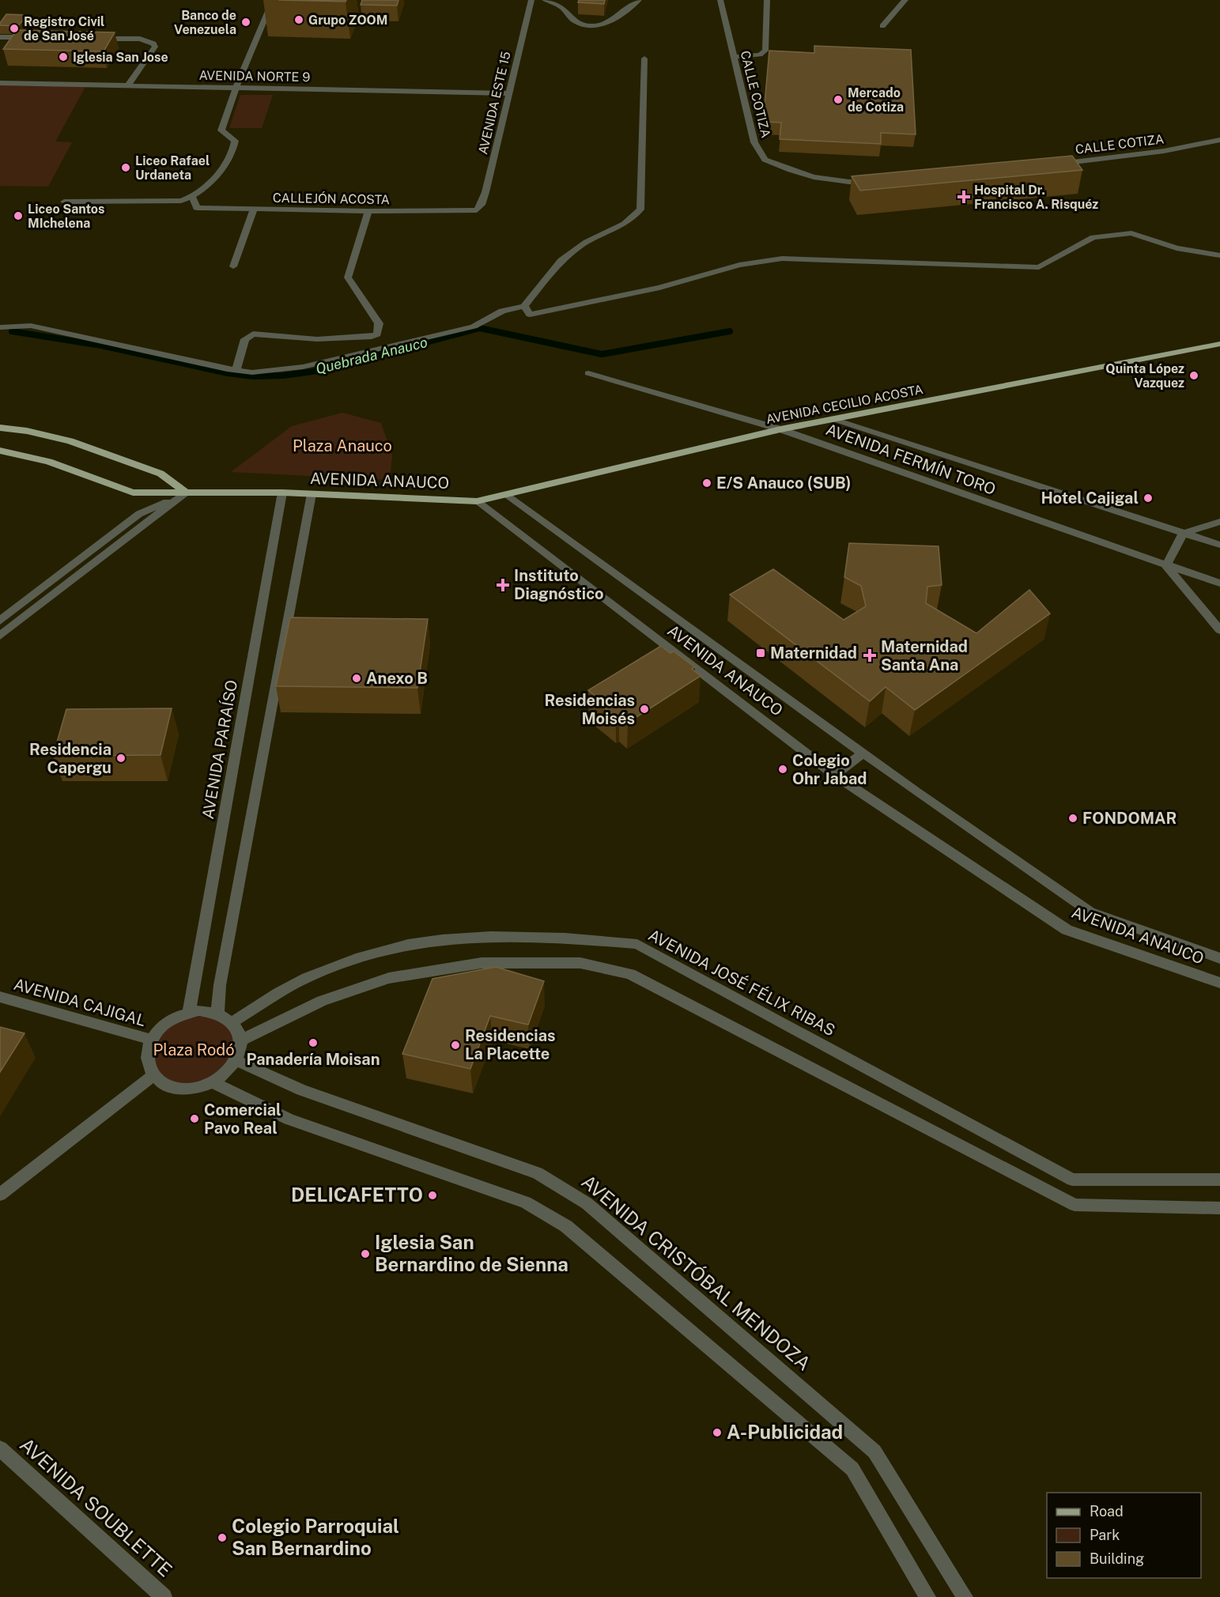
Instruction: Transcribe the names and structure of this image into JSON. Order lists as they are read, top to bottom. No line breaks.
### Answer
{"streets":{"main road":["AVENIDA CECILIO ACOSTA","AVENIDA ANAUCO"],"street":["AVENIDA NORTE 9","CALLE COTIZA","AVENIDA ESTE 15","CALLEJÓN ACOSTA","AVENIDA FERMÍN TORO","AVENIDA PARAÍSO","AVENIDA JOSÉ FÉLIX RIBAS","AVENIDA CAJIGAL","AVENIDA CRISTÓBAL MENDOZA","AVENIDA SOUBLETTE"]},"crossings":[["AVENIDA NORTE 9","AVENIDA ESTE 15"],["AVENIDA ESTE 15","CALLEJÓN ACOSTA"],["AVENIDA CECILIO ACOSTA","AVENIDA FERMÍN TORO"],["AVENIDA CECILIO ACOSTA","AVENIDA ANAUCO"],["AVENIDA ANAUCO","AVENIDA PARAÍSO"],["AVENIDA PARAÍSO","AVENIDA JOSÉ FÉLIX RIBAS"],["AVENIDA PARAÍSO","AVENIDA CAJIGAL"],["AVENIDA PARAÍSO","AVENIDA CRISTÓBAL MENDOZA"],["AVENIDA JOSÉ FÉLIX RIBAS","AVENIDA CAJIGAL"],["AVENIDA JOSÉ FÉLIX RIBAS","AVENIDA CRISTÓBAL MENDOZA"],["AVENIDA CAJIGAL","AVENIDA CRISTÓBAL MENDOZA"]],"water":["Quebrada Anauco"],"parks":["Plaza Anauco","Plaza Rodó"],"places":{"other":["Grupo ZOOM","Banco de Venezuela","Registro Civil de San José","Iglesia San Jose","Mercado de Cotiza","Liceo Rafael Urdaneta","Liceo Santos MIchelena","Quinta López Vazquez","E/S Anauco (SUB)","Hotel Cajigal","Anexo B","Residencias Moisés","Residencia Capergu","Colegio Ohr Jabad","FONDOMAR","Panadería Moisan","Residencias La Placette","Comercial Pavo Real","DELICAFETTO","Iglesia San Bernardino de Sienna","A-Publicidad","Colegio Parroquial San Bernardino"],"health":["Hospital Dr. Francisco A. Risquéz","Instituto Diagnóstico","Maternidad Santa Ana"],"transit":["Maternidad"]},"legend":["Road","Park","Building"]}
